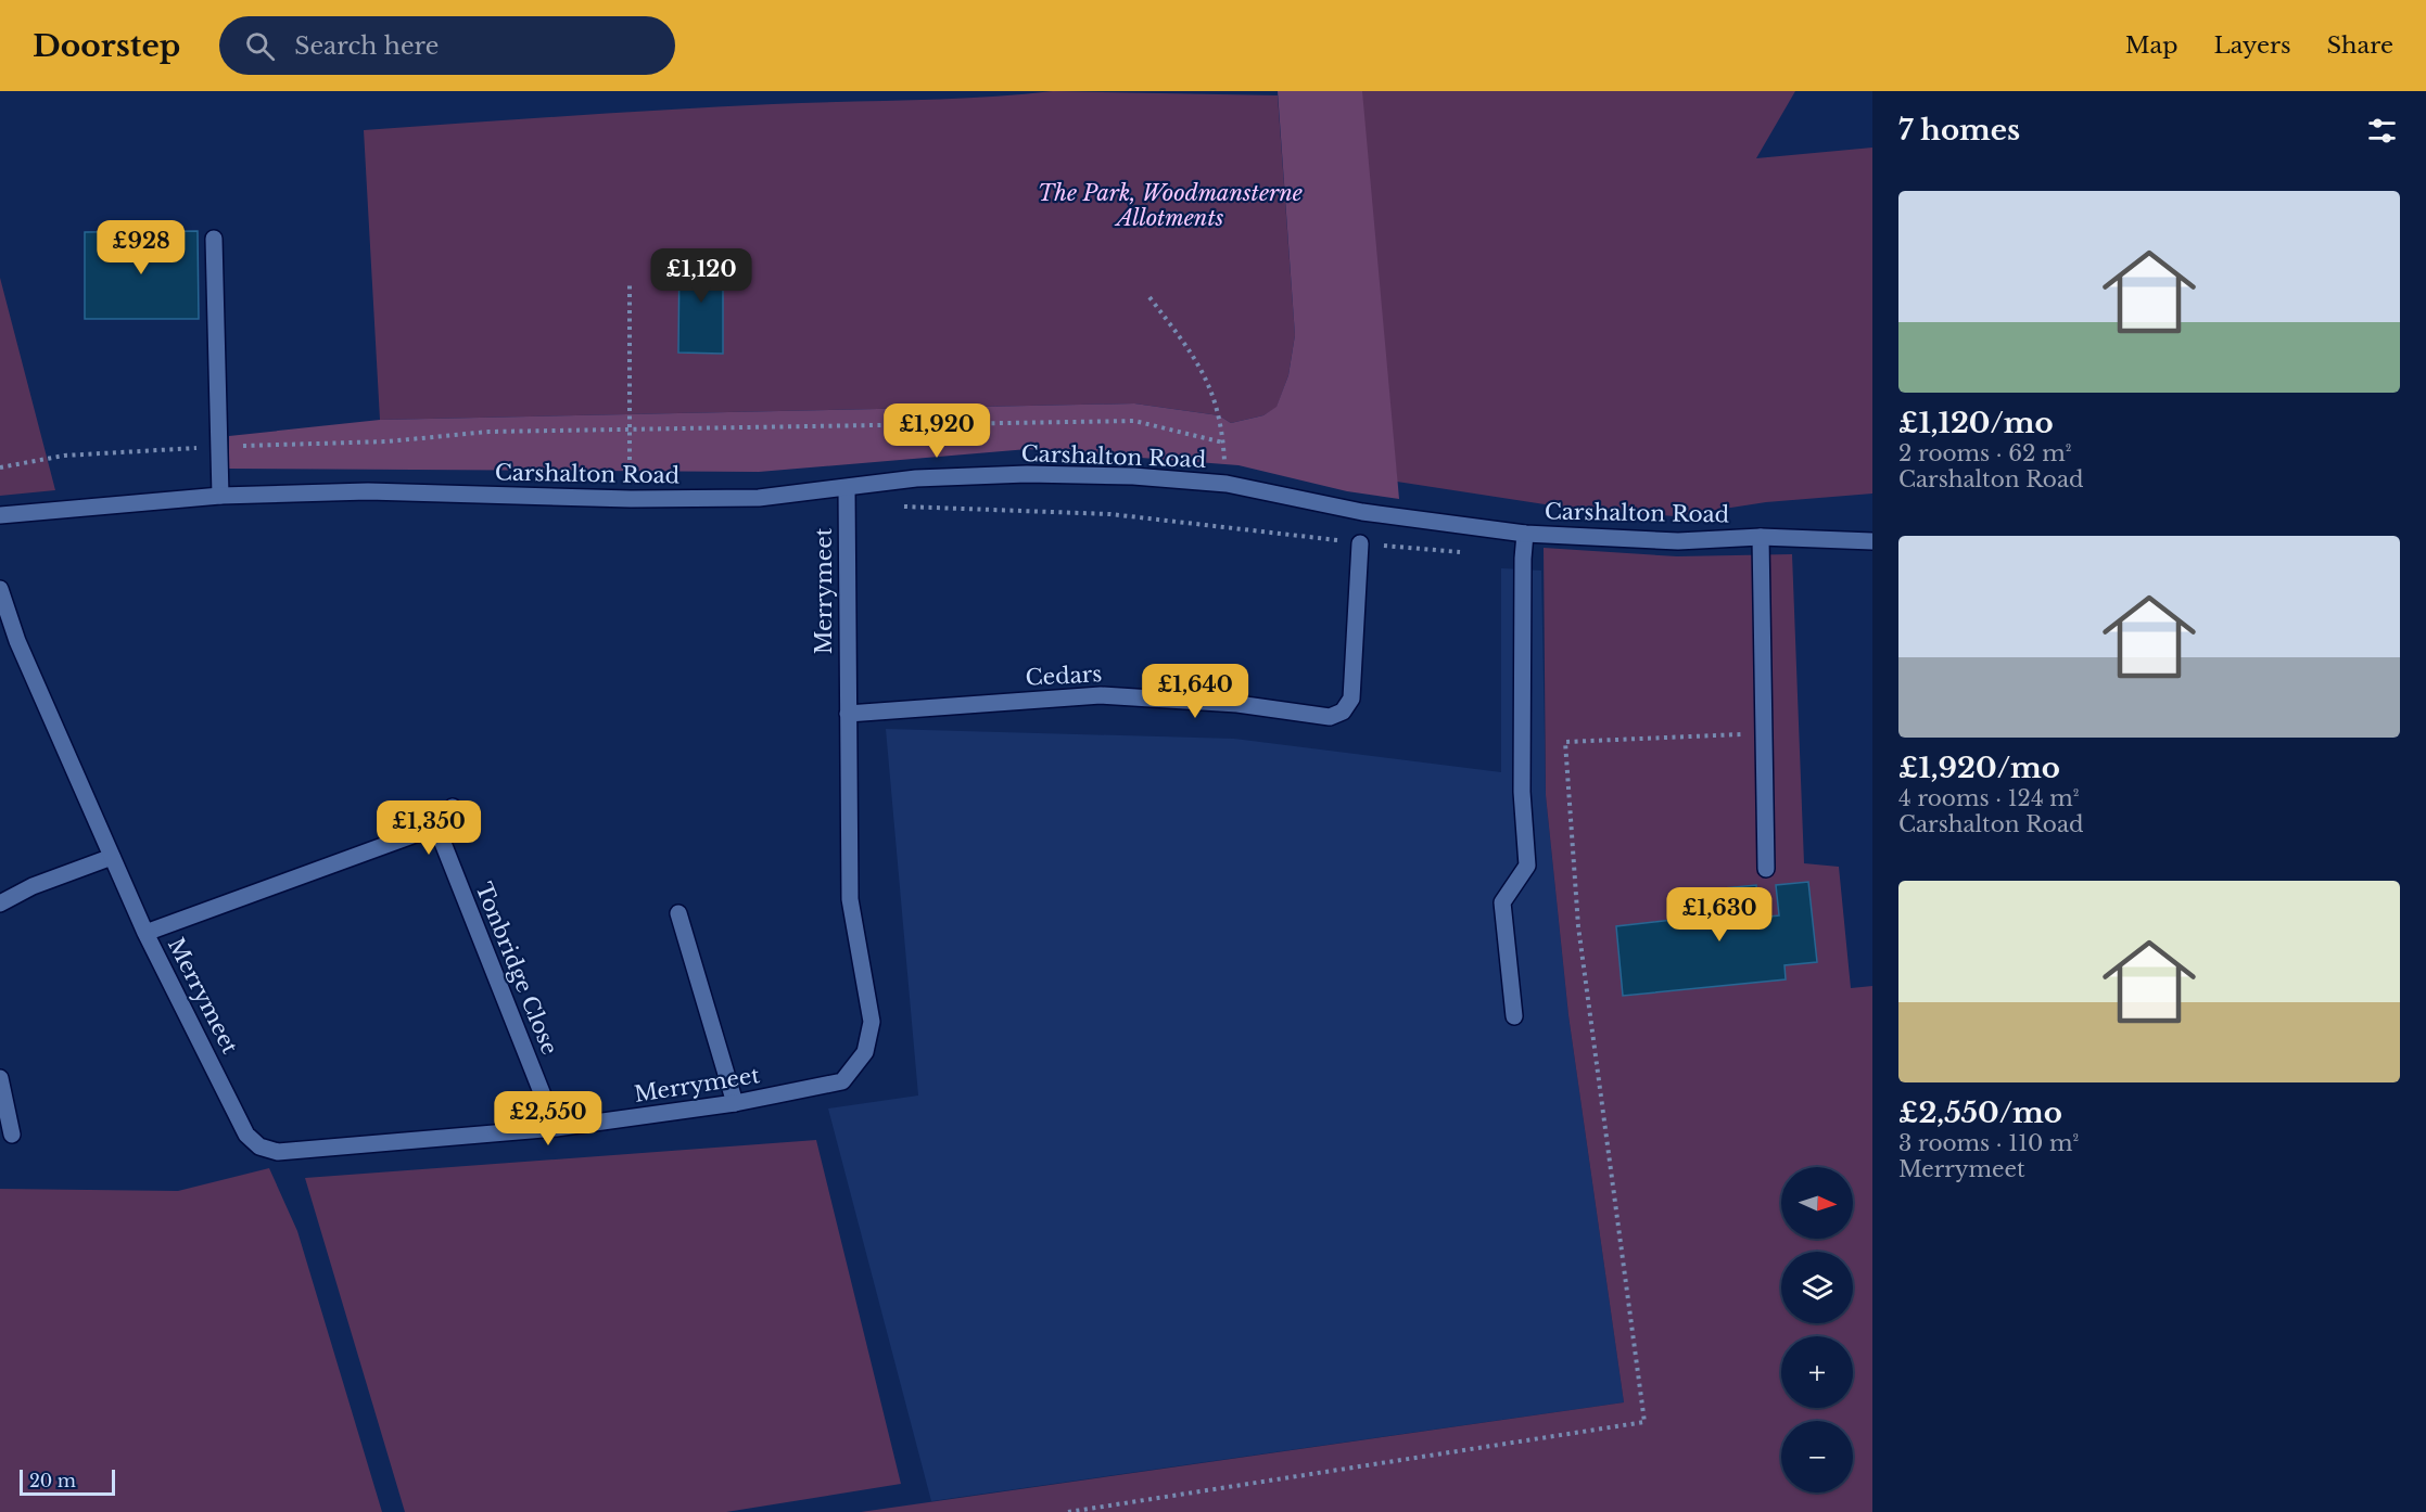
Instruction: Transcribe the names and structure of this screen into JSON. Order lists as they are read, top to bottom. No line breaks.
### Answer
{"streets":{"street":["Carshalton Road","Merrymeet","Cedars","Tonbridge Close"]},"crossings":[["Carshalton Road","Merrymeet"],["Merrymeet","Cedars"],["Merrymeet","Tonbridge Close"]],"parks":["The Park, Woodmansterne Allotments"],"scale_bar":"20 m","north":"right","page":{"header":"Doorstep","search":"Search here","nav":["Map","Layers","Share"],"heading":"7 homes","list":[{"name":"£1,120/mo","note":"2 rooms · 62 m² · Carshalton Road"},{"name":"£1,920/mo","note":"4 rooms · 124 m² · Carshalton Road"},{"name":"£2,550/mo","note":"3 rooms · 110 m² · Merrymeet"}],"price":["£928","£1,120","£1,920","£1,640","£1,350","£1,630","£2,550"],"map_buttons":["+","−"],"scale":"20 m"}}
